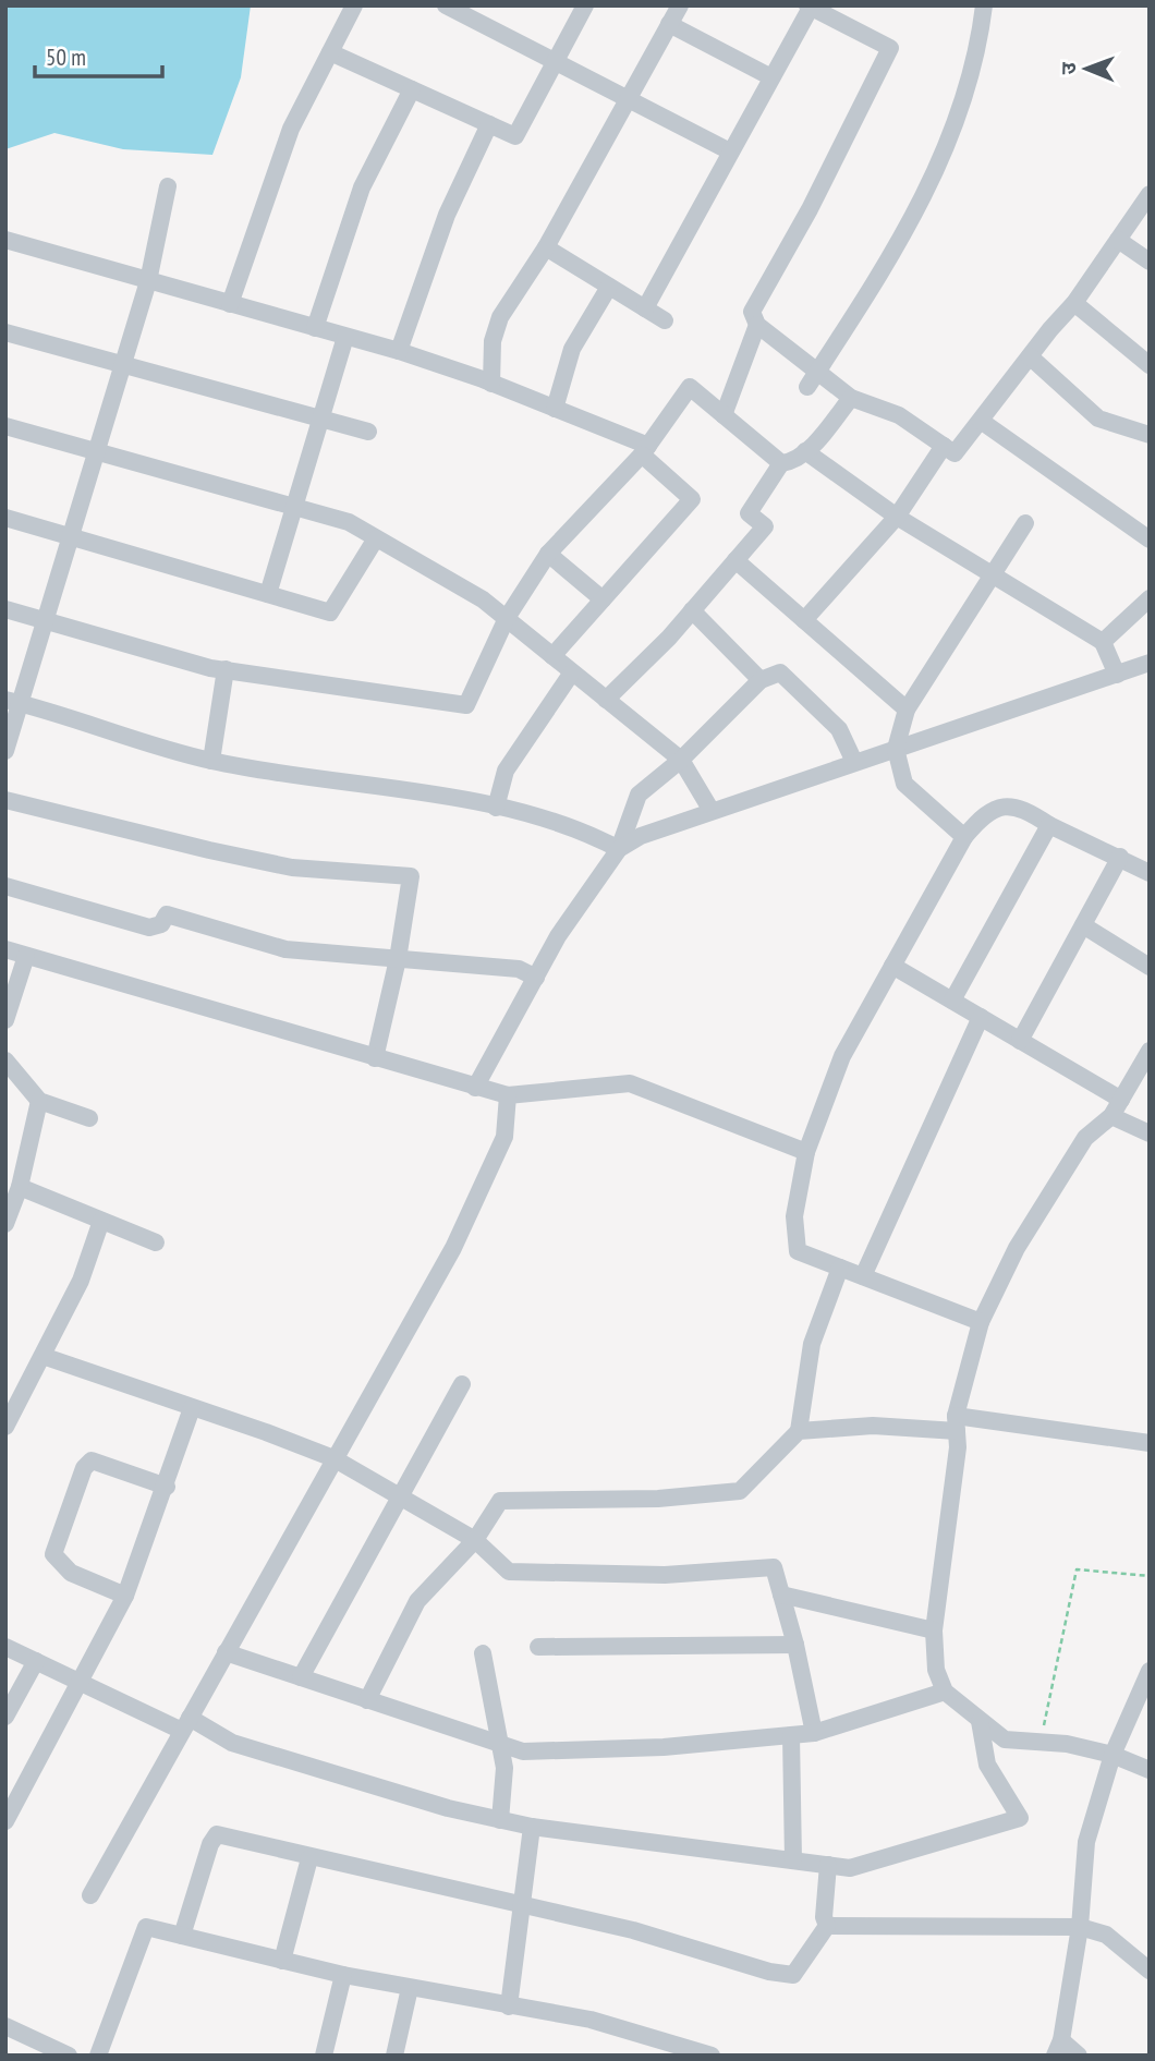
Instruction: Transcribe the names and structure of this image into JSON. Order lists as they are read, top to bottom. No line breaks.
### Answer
{"scale_bar":"50 m","north":"left"}
